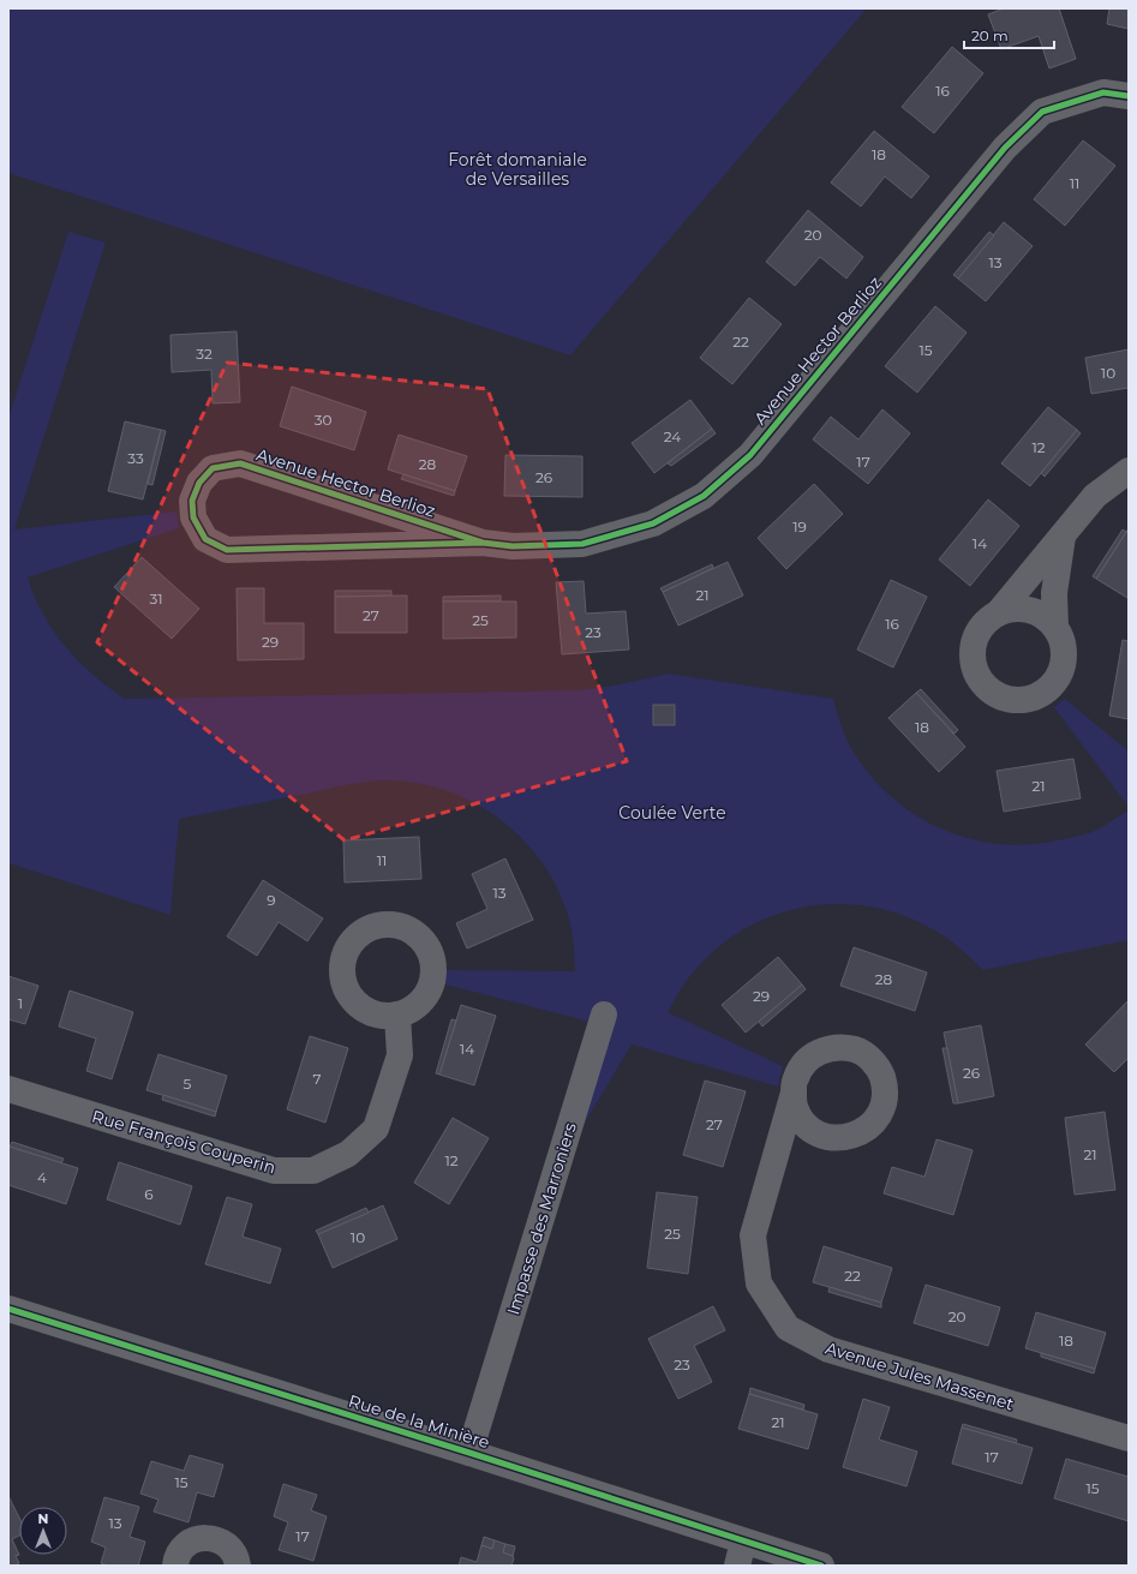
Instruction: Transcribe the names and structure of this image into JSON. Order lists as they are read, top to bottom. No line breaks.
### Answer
{"streets":{"street":["Avenue Hector Berlioz","Rue François Couperin","Impasse des Marroniers","Avenue Jules Massenet","Rue de la Minière"]},"crossings":[["Impasse des Marroniers","Rue de la Minière"]],"parks":["Forêt domaniale de Versailles","Coulée Verte"],"house_numbers":["16","18","11","20","13","22","15","32","10","30","24","12","33","17","28","26","19","14","21","31","27","25","16","23","29","18","21","11","13","9","28","29","1","14","26","7","5","27","21","12","4","6","25","10","22","20","18","23","21","17","15","15","13","17"],"scale_bar":"20 m","north":"top"}
